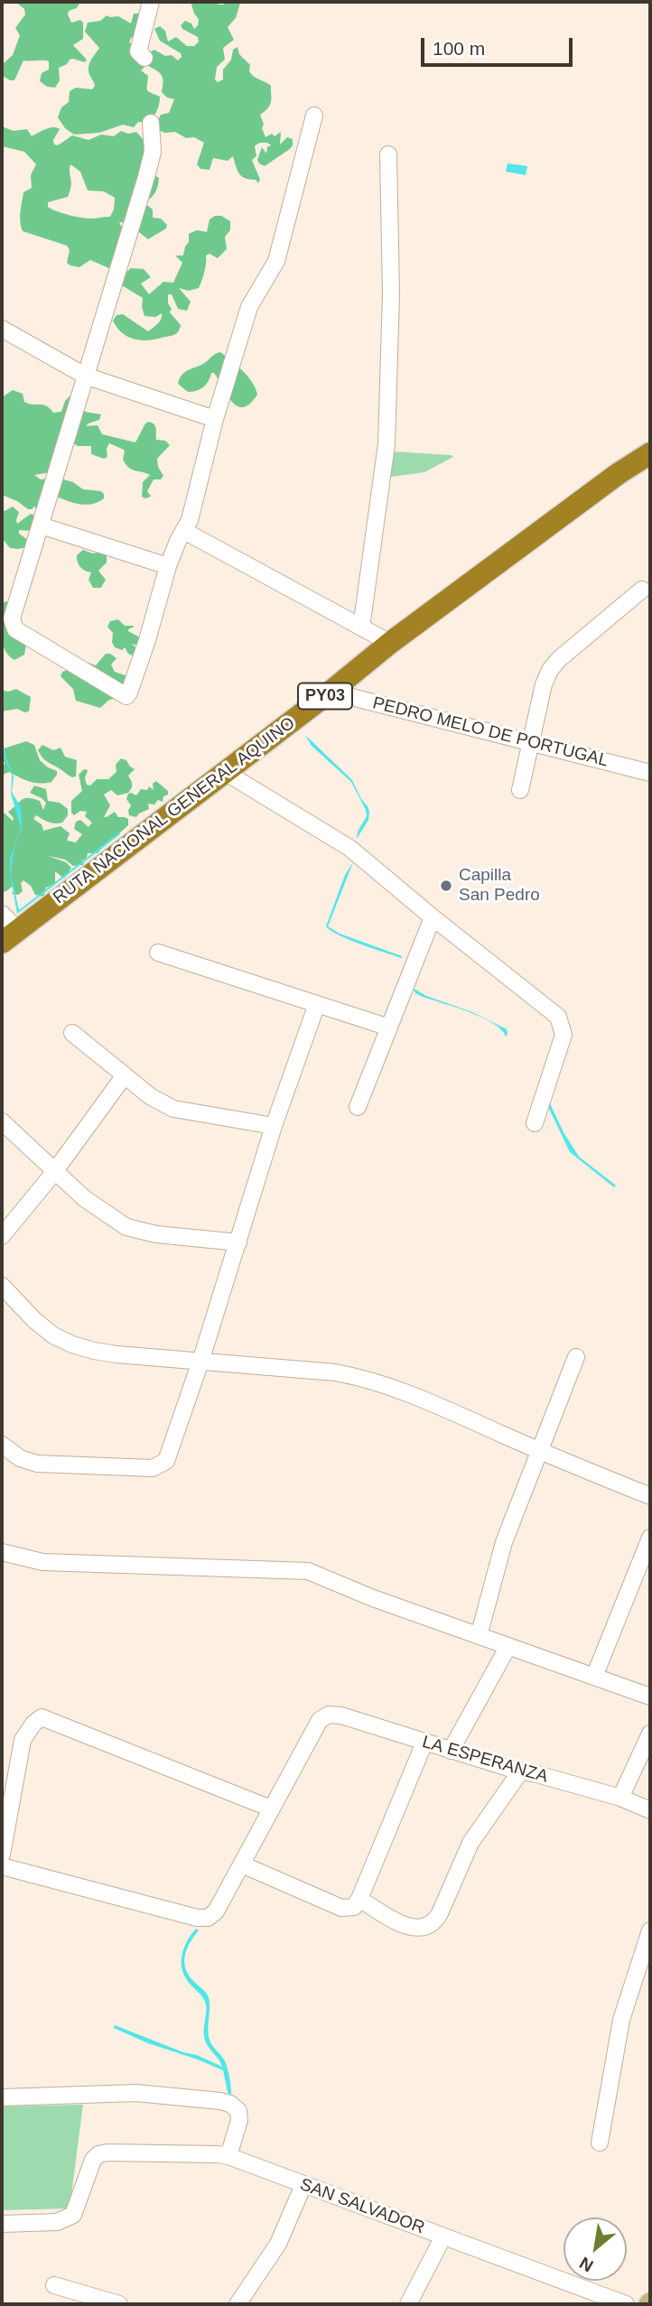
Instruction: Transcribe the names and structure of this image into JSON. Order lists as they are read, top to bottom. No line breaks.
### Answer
{"streets":{"highway":["PY03","RUTA NACIONAL GENERAL AQUINO"],"street":["PEDRO MELO DE PORTUGAL","LA ESPERANZA","SAN SALVADOR"]},"crossings":[["PEDRO MELO DE PORTUGAL","RUTA NACIONAL GENERAL AQUINO"]],"places":["Capilla San Pedro"],"scale_bar":"100 m","north":"bottom left"}
